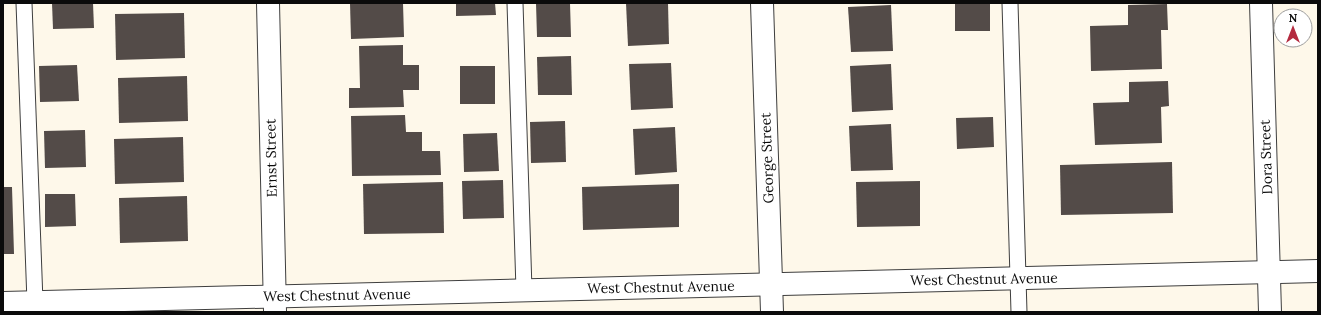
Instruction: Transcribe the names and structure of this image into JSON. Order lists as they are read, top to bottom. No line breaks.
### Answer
{"streets":{"street":["Dora Street","Ernst Street","George Street","West Chestnut Avenue"]},"crossings":[["Dora Street","West Chestnut Avenue"],["Ernst Street","West Chestnut Avenue"],["George Street","West Chestnut Avenue"]],"north":"top"}
